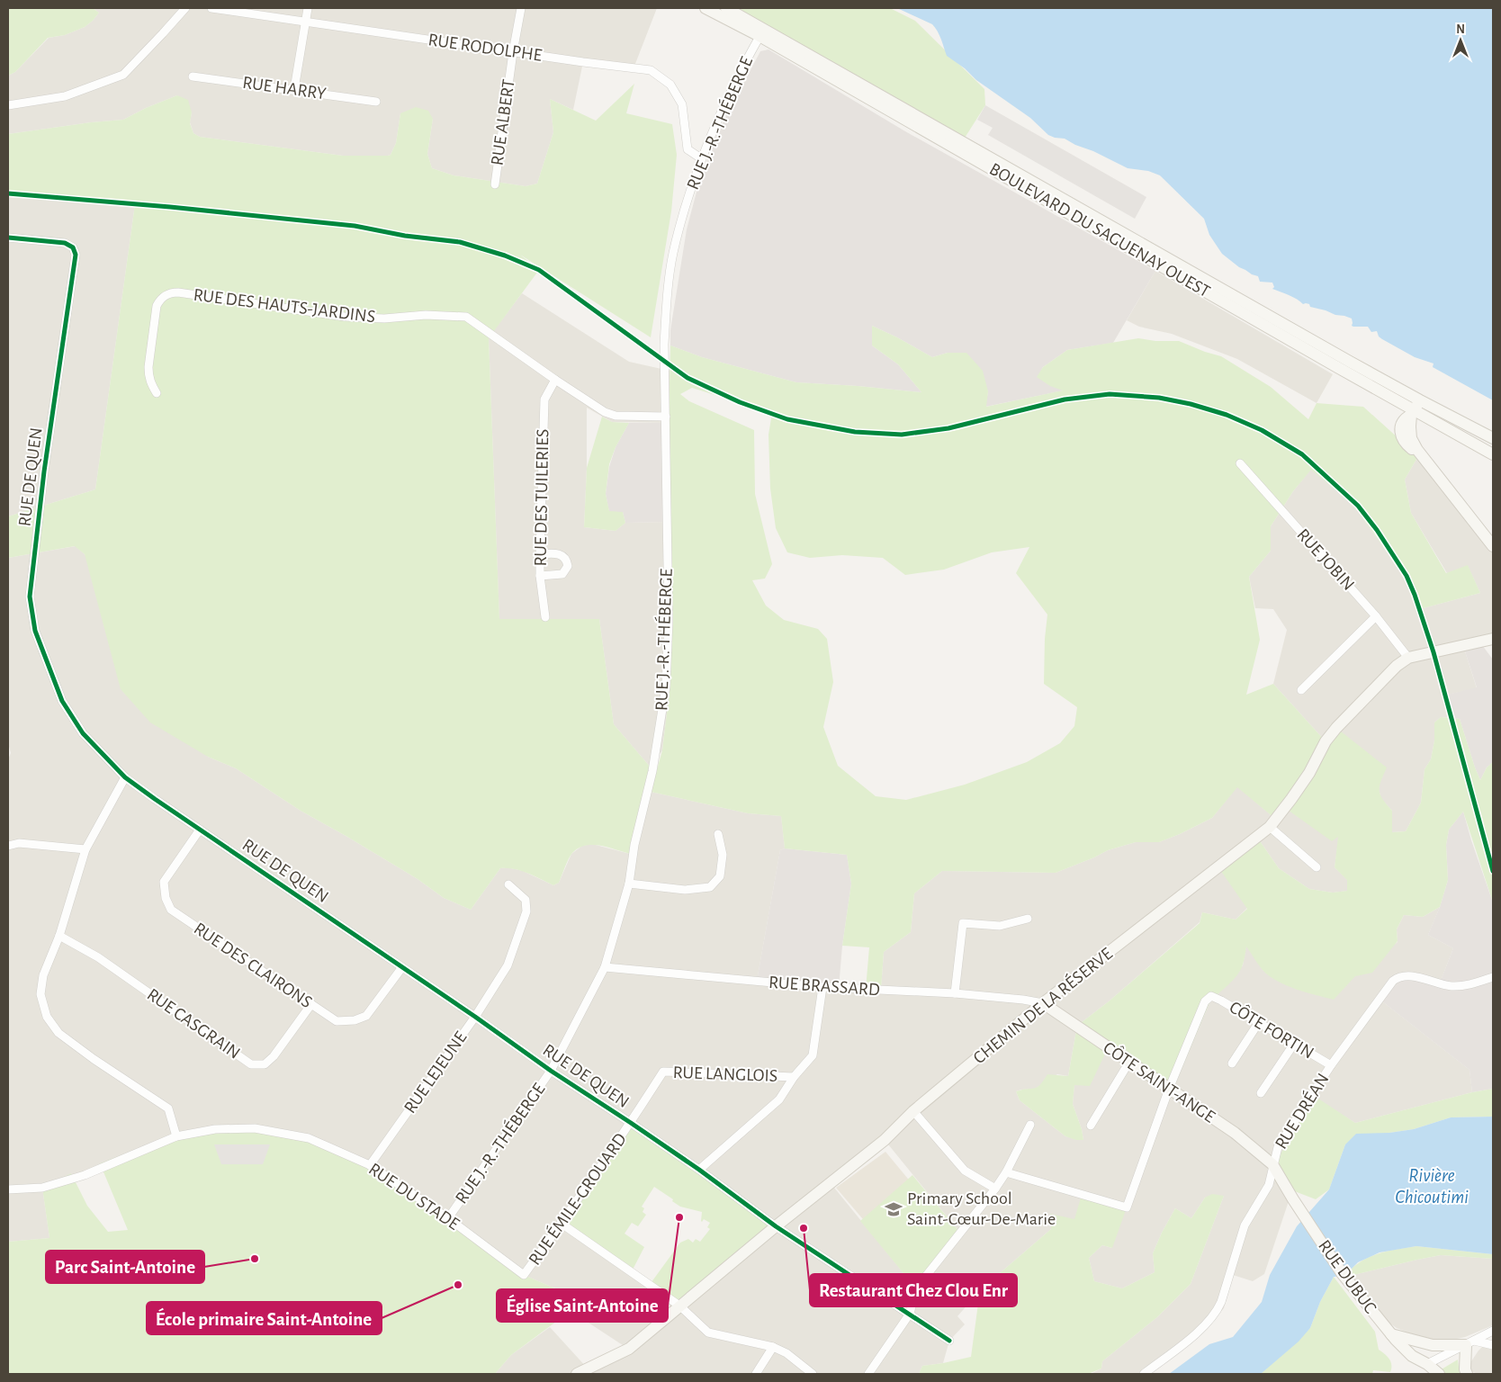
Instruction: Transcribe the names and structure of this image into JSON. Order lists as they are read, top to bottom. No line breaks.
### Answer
{"streets":{"street":["RUE RODOLPHE","RUE HARRY","RUE ALBERT","RUE J.-R.-THÉBERGE","BOULEVARD DU SAGUENAY OUEST","RUE DES HAUTS-JARDINS","RUE DE QUEN","RUE DES TUILERIES","RUE JOBIN","RUE DES CLAIRONS","RUE BRASSARD","CHEMIN DE LA RÉSERVE","RUE CASGRAIN","CÔTE FORTIN","RUE LEJEUNE","RUE LANGLOIS","CÔTE SAINT-ANGE","RUE DRÉAN","RUE DU STADE","RUE ÉMILE-GROUARD","RUE DUBUC"]},"crossings":[["RUE RODOLPHE","RUE ALBERT"],["RUE RODOLPHE","RUE J.-R.-THÉBERGE"],["RUE J.-R.-THÉBERGE","BOULEVARD DU SAGUENAY OUEST"],["RUE J.-R.-THÉBERGE","RUE DES HAUTS-JARDINS"],["RUE J.-R.-THÉBERGE","RUE DE QUEN"],["RUE J.-R.-THÉBERGE","RUE BRASSARD"],["RUE J.-R.-THÉBERGE","RUE DU STADE"],["RUE DES HAUTS-JARDINS","RUE DES TUILERIES"],["RUE DE QUEN","RUE DES CLAIRONS"],["RUE DE QUEN","CHEMIN DE LA RÉSERVE"],["RUE DE QUEN","RUE LEJEUNE"],["RUE DE QUEN","RUE LANGLOIS"],["RUE DE QUEN","RUE ÉMILE-GROUARD"],["RUE JOBIN","CHEMIN DE LA RÉSERVE"],["RUE DES CLAIRONS","RUE CASGRAIN"],["RUE BRASSARD","CHEMIN DE LA RÉSERVE"],["RUE BRASSARD","CÔTE SAINT-ANGE"],["CHEMIN DE LA RÉSERVE","CÔTE SAINT-ANGE"],["CÔTE FORTIN","CÔTE SAINT-ANGE"],["CÔTE FORTIN","RUE DRÉAN"],["RUE LEJEUNE","RUE DU STADE"],["RUE LANGLOIS","RUE ÉMILE-GROUARD"],["CÔTE SAINT-ANGE","RUE DRÉAN"],["CÔTE SAINT-ANGE","RUE DUBUC"],["RUE DRÉAN","RUE DUBUC"],["RUE DU STADE","RUE ÉMILE-GROUARD"]],"water":["Rivière Chicoutimi"],"places":{"school or university":["Primary School Saint-Cœur-De-Marie"],"other":["Église Saint-Antoine","Restaurant Chez Clou Enr","Parc Saint-Antoine","École primaire Saint-Antoine"]},"north":"top"}
